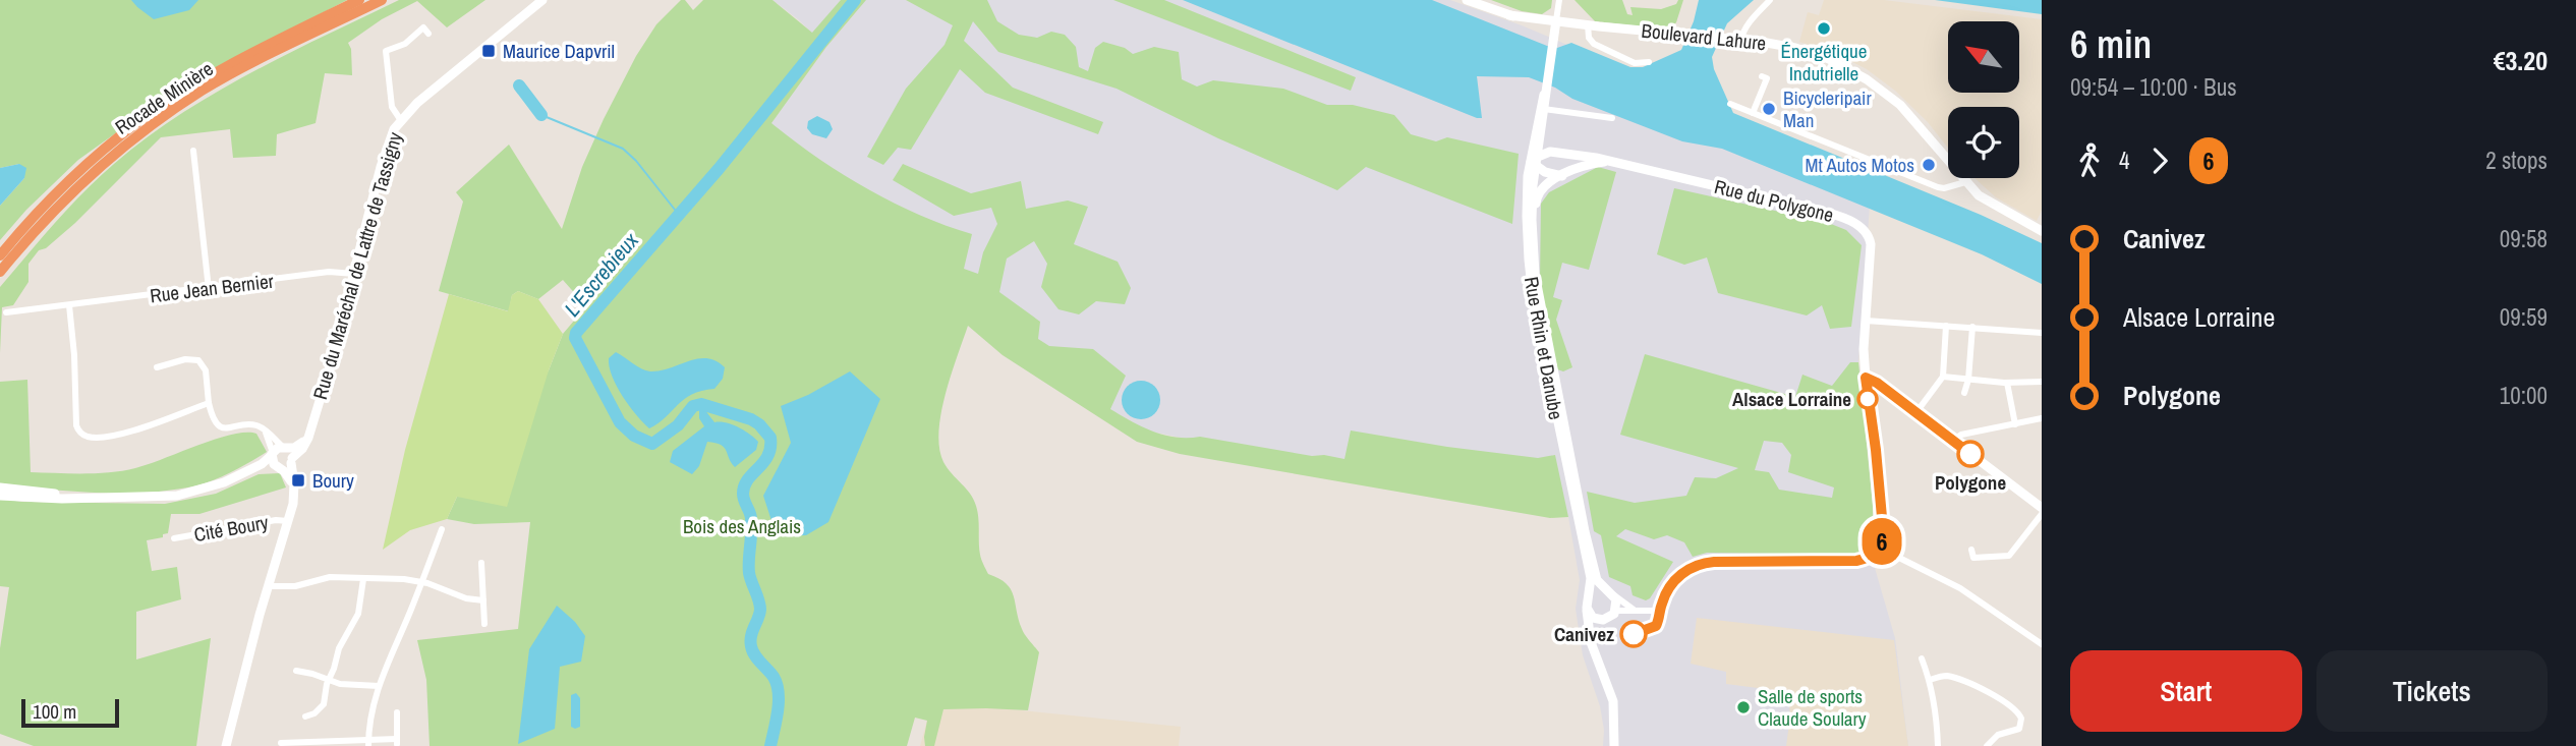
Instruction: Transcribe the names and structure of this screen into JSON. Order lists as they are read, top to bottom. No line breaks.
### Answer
{"streets":{"highway":["Rocade Minière"],"street":["Boulevard Lahure","Rue du Polygone","Rue du Maréchal de Lattre de Tassigny","Rue Jean Bernier","Rue Rhin et Danube","Cité Boury"]},"crossings":[["Rue du Polygone","Rue Rhin et Danube"],["Rue du Maréchal de Lattre de Tassigny","Rue Jean Bernier"]],"water":["L'Escrebieux"],"parks":["Bois des Anglais"],"places":{"other":["Énergétique Indutrielle","Bicycleripair Man","Mt Autos Motos","Alsace Lorraine","Polygone","Canivez","Salle de sports Claude Soulary"],"transit":["Maurice Dapvril","Boury"]},"lines":["bus line 6"],"scale_bar":"100 m","north":"top left","page":{"on_map":"6","heading":["6 min","09:54 – 10:00 · Bus","€3.20"],"legs":["4","6","2 stops"],"list":[{"name":"Canivez","value":"09:58"},{"name":"Alsace Lorraine","value":"09:59"},{"name":"Polygone","value":"10:00"}],"buttons":["Start","Tickets"],"scale":"100 m"}}
